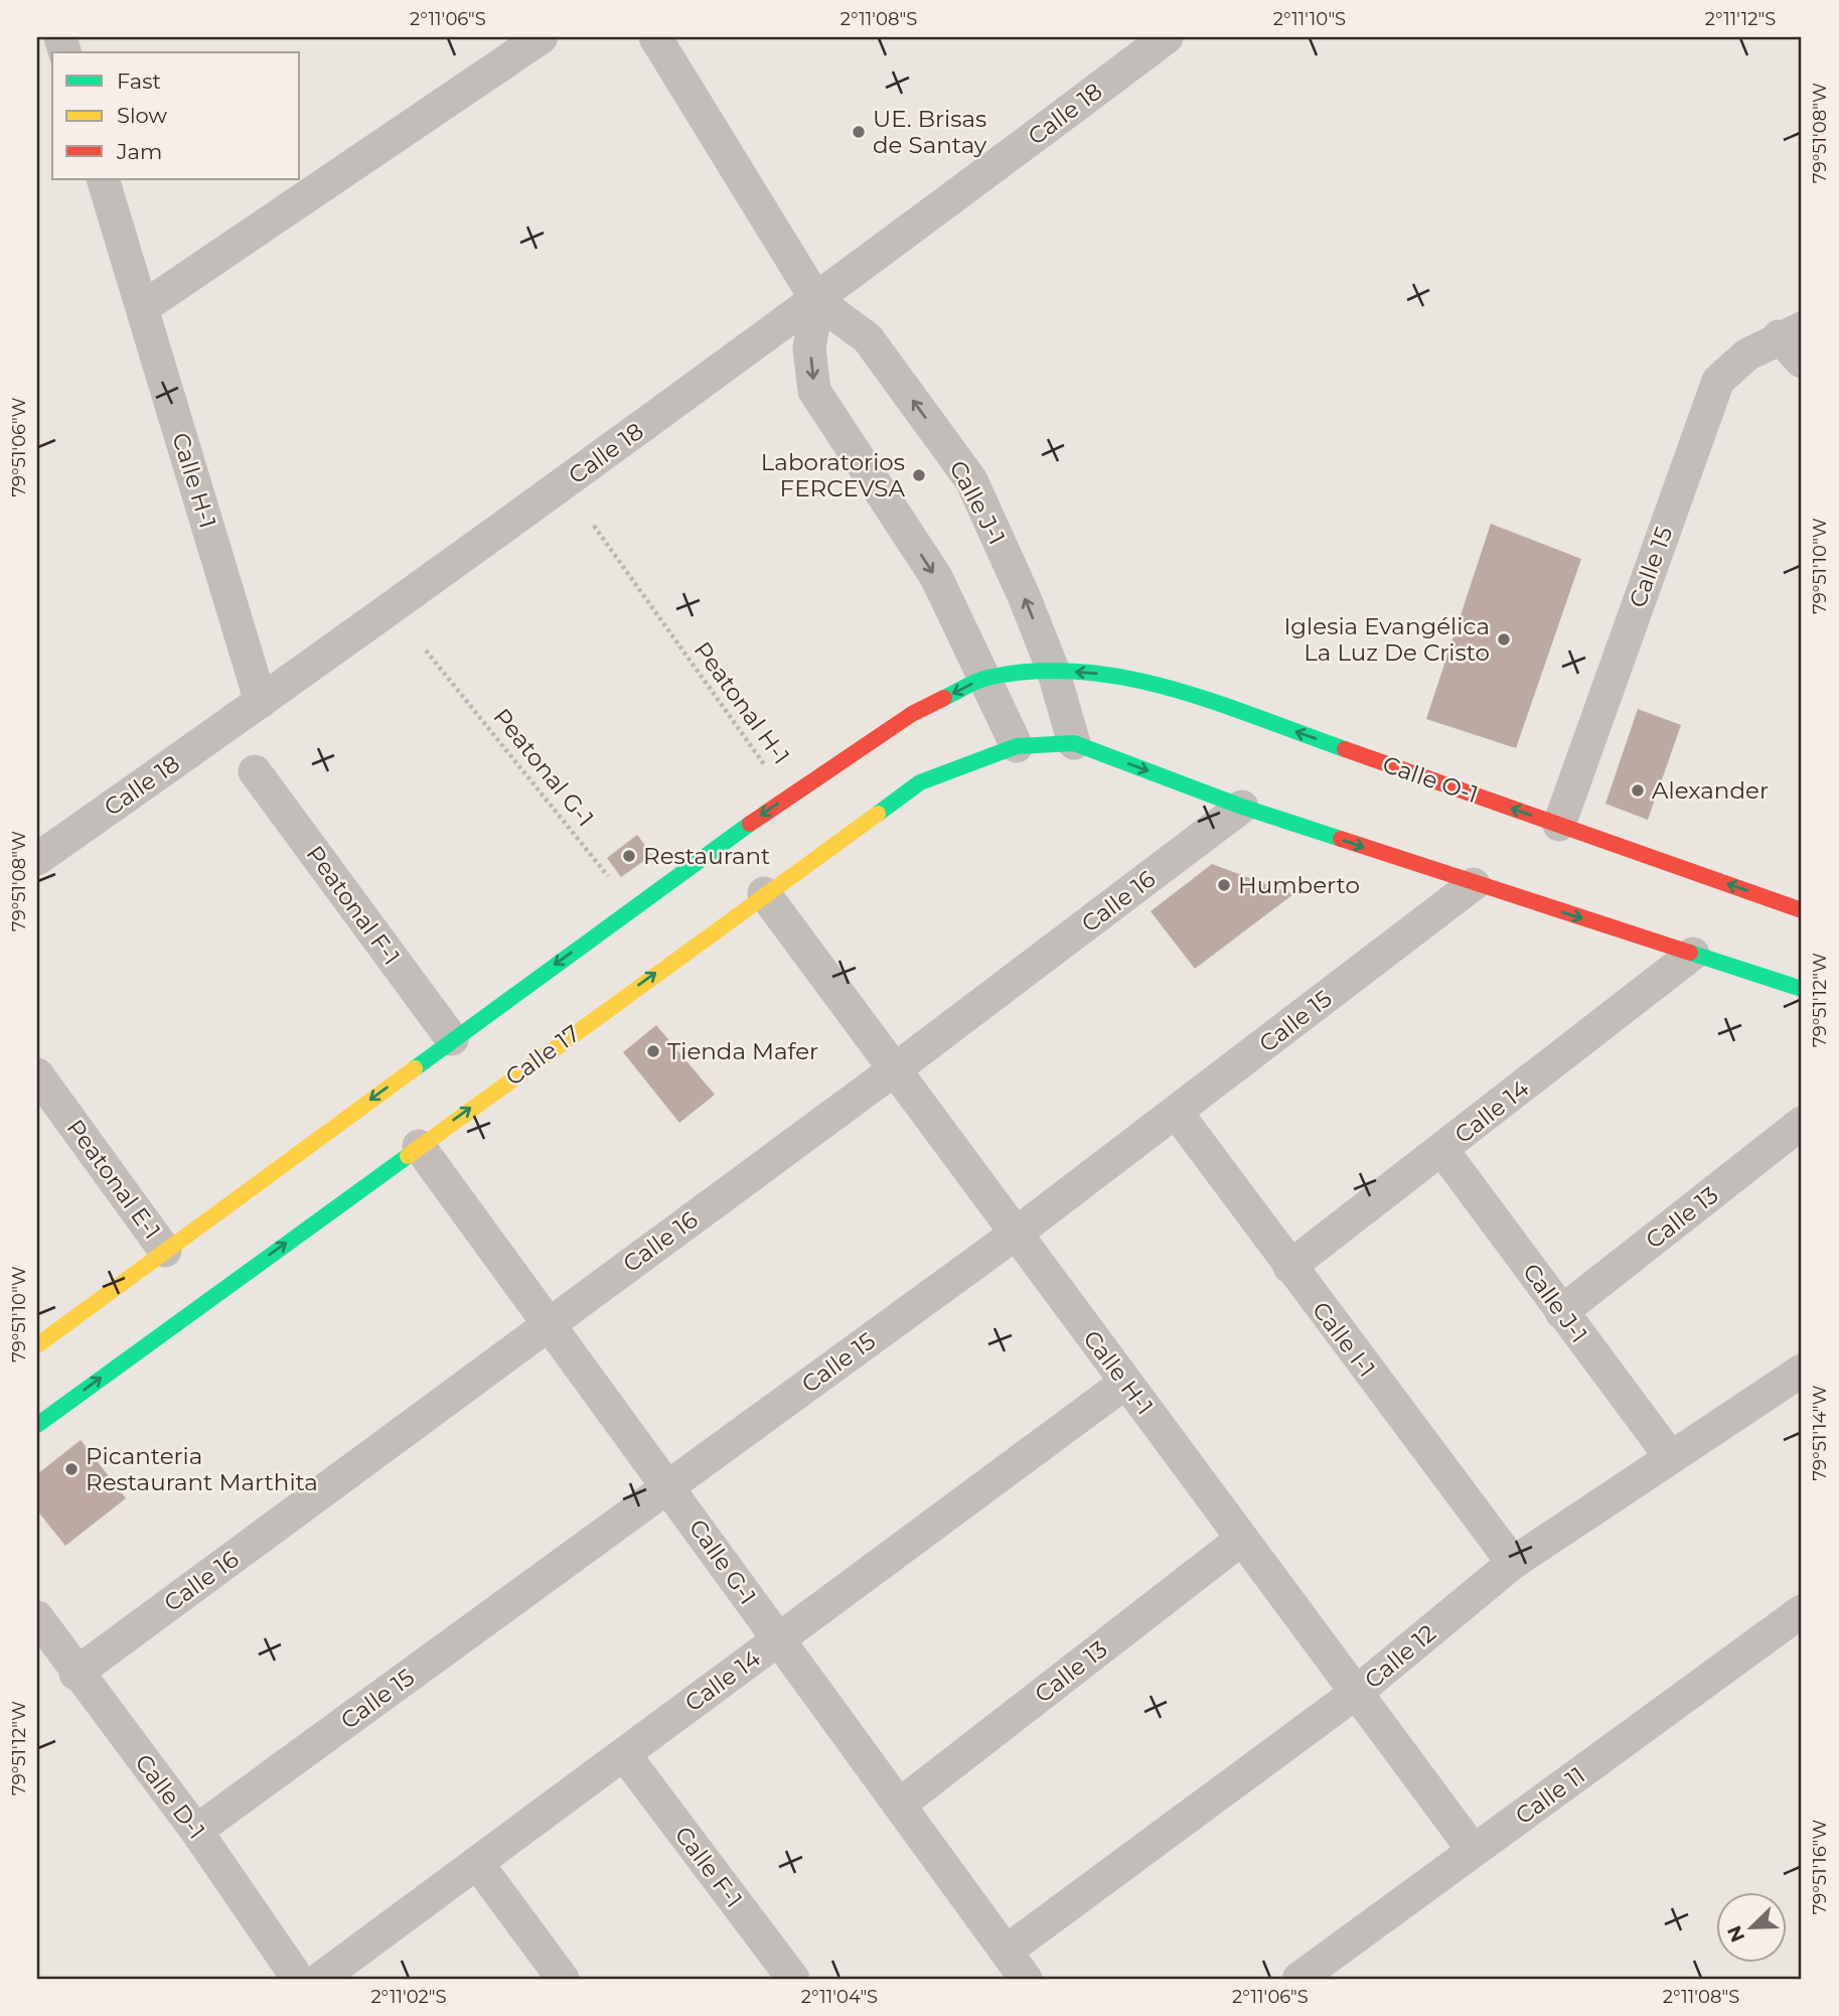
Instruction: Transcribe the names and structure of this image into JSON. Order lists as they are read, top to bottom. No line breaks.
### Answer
{"streets":{"street":["Calle 18","Calle H-1","Calle J-1","Calle 15","Calle O-1","Calle 16","Peatonal F-1","Calle 17","Calle 14","Peatonal E-1","Calle 13","Calle I-1","Calle G-1","Calle 12","Calle 11","Calle D-1","Calle F-1"],"path":["Peatonal H-1","Peatonal G-1"]},"crossings":[["Calle 18","Calle H-1"],["Calle 18","Calle J-1"],["Calle H-1","Calle 15"],["Calle H-1","Calle 16"],["Calle H-1","Calle 17"],["Calle H-1","Calle 14"],["Calle H-1","Calle 13"],["Calle H-1","Calle 12"],["Calle H-1","Calle 11"],["Calle J-1","Calle O-1"],["Calle J-1","Calle 17"],["Calle J-1","Calle 14"],["Calle J-1","Calle 13"],["Calle J-1","Calle 12"],["Calle 15","Calle O-1"],["Calle 15","Calle I-1"],["Calle 15","Calle G-1"],["Calle 15","Calle D-1"],["Calle 16","Calle G-1"],["Calle 16","Calle D-1"],["Calle 17","Calle G-1"],["Calle 14","Calle I-1"],["Calle 14","Calle G-1"],["Calle 14","Calle D-1"],["Calle 14","Calle F-1"],["Calle 13","Calle G-1"],["Calle I-1","Calle 12"],["Calle G-1","Calle 12"]],"places":["UE. Brisas de Santay","Laboratorios FERCEVSA","Iglesia Evangélica La Luz De Cristo","Alexander","Restaurant","Humberto","Tienda Mafer","Picanteria Restaurant Marthita"],"legend":["Fast","Slow","Jam"],"north":"bottom left","coordinates":["2°11'06\"S","2°11'08\"S","2°11'10\"S","2°11'12\"S","79°51'08\"W","79°51'06\"W","79°51'10\"W","79°51'12\"W","79°51'14\"W","79°51'16\"W","2°11'02\"S","2°11'04\"S"]}
